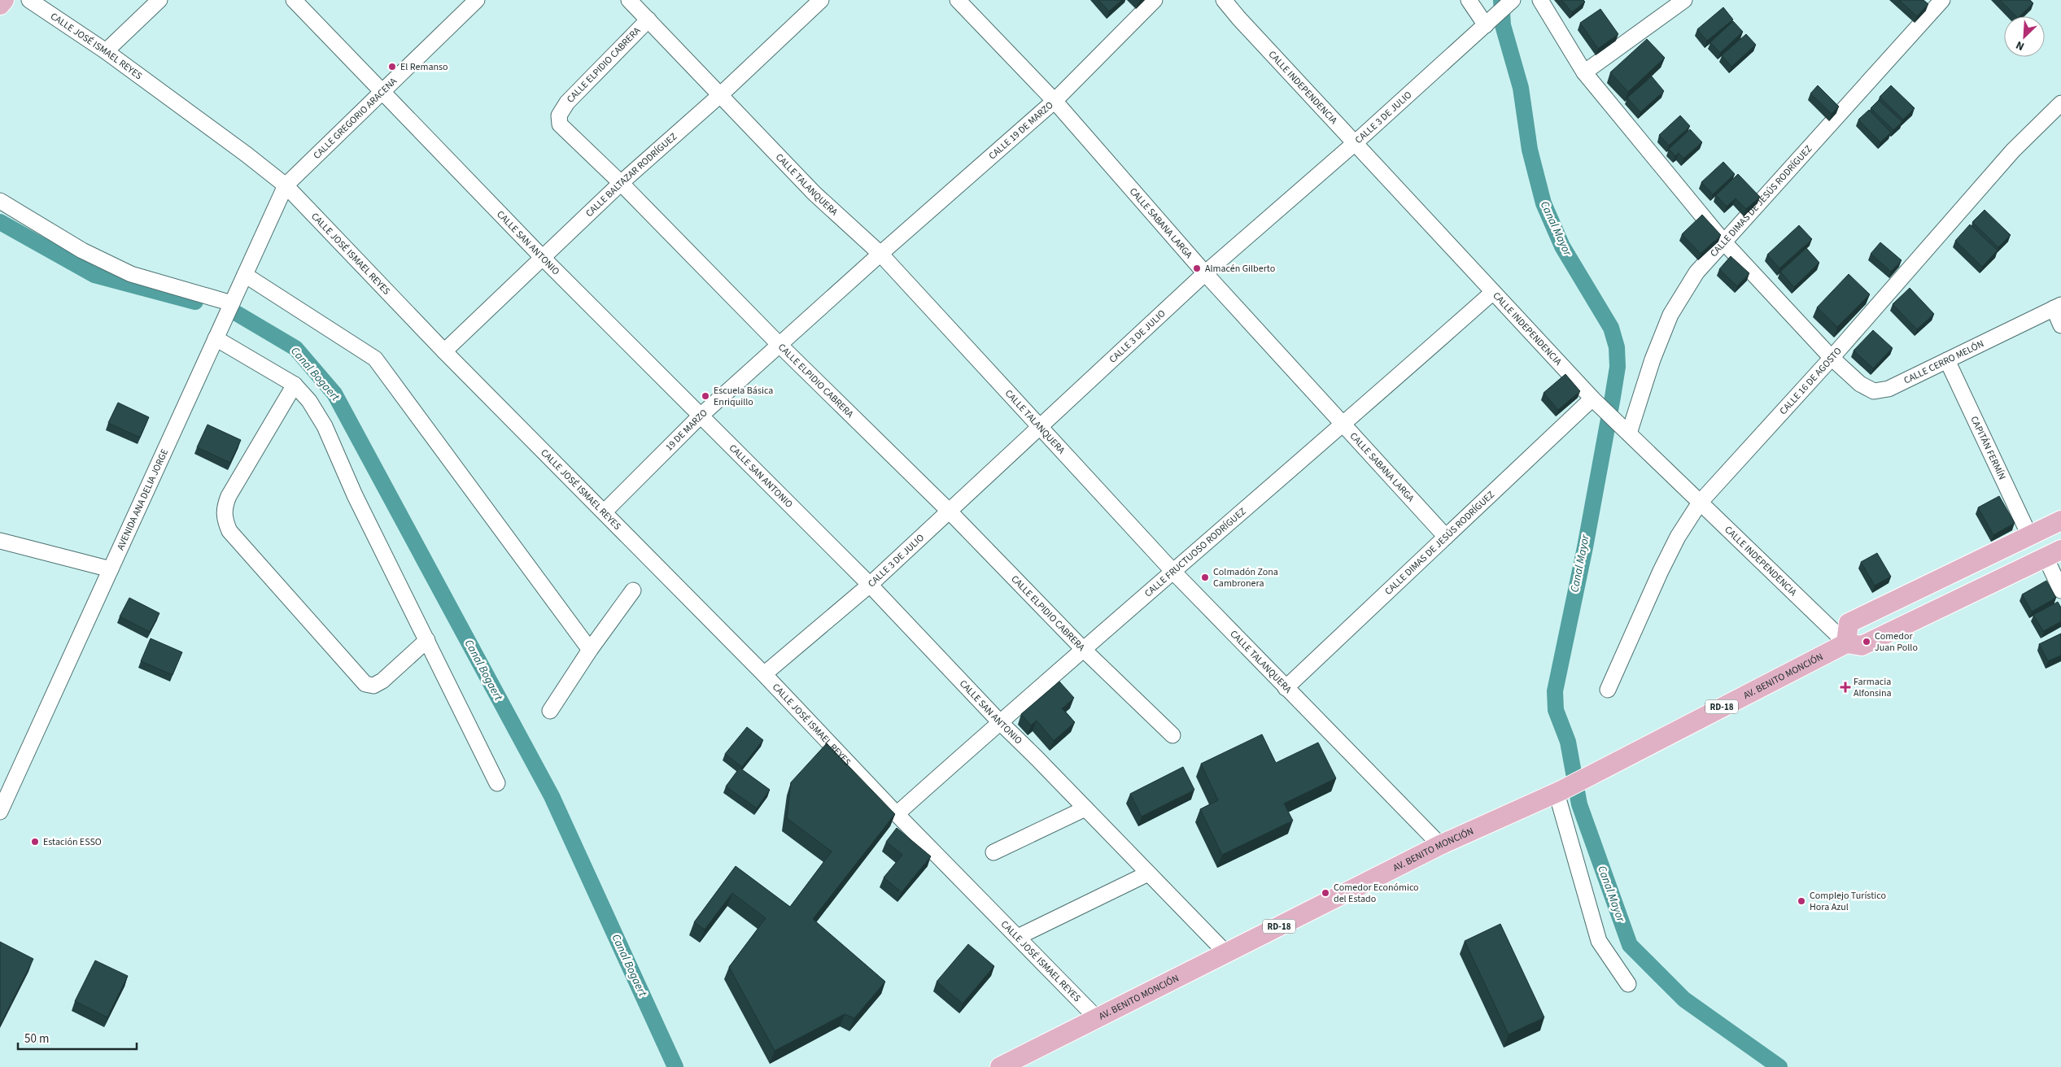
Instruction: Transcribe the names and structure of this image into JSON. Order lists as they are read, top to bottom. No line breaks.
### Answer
{"streets":{"main road":["AV. BENITO MONCIÓN","RD-18"],"street":["CALLE JOSÉ ISMAEL REYES","CALLE ELPIDIO CABRERA","CALLE INDEPENDENCIA","CALLE 3 DE JULIO","CALLE GREGORIO ARACENA","CALLE 19 DE MARZO","CALLE BALTAZAR RODRÍGUEZ","CALLE TALANQUERA","CALLE DIMAS DE JESÚS RODRÍGUEZ","CALLE SABANA LARGA","CALLE SAN ANTONIO","CALLE CERRO MELÓN","CALLE 16 DE AGOSTO","19 DE MARZO","CAPITÁN FERMÍN","AVENIDA ANA DELIA JORGE","CALLE FRUCTUOSO RODRÍGUEZ"]},"crossings":[["CALLE JOSÉ ISMAEL REYES","CALLE 3 DE JULIO"],["CALLE JOSÉ ISMAEL REYES","CALLE GREGORIO ARACENA"],["CALLE JOSÉ ISMAEL REYES","CALLE BALTAZAR RODRÍGUEZ"],["CALLE JOSÉ ISMAEL REYES","19 DE MARZO"],["CALLE JOSÉ ISMAEL REYES","AVENIDA ANA DELIA JORGE"],["CALLE JOSÉ ISMAEL REYES","CALLE FRUCTUOSO RODRÍGUEZ"],["CALLE JOSÉ ISMAEL REYES","AV. BENITO MONCIÓN"],["CALLE ELPIDIO CABRERA","CALLE 3 DE JULIO"],["CALLE ELPIDIO CABRERA","CALLE BALTAZAR RODRÍGUEZ"],["CALLE ELPIDIO CABRERA","CALLE TALANQUERA"],["CALLE ELPIDIO CABRERA","19 DE MARZO"],["CALLE ELPIDIO CABRERA","CALLE FRUCTUOSO RODRÍGUEZ"],["CALLE INDEPENDENCIA","CALLE 3 DE JULIO"],["CALLE INDEPENDENCIA","CALLE DIMAS DE JESÚS RODRÍGUEZ"],["CALLE INDEPENDENCIA","CALLE 16 DE AGOSTO"],["CALLE INDEPENDENCIA","CALLE FRUCTUOSO RODRÍGUEZ"],["CALLE INDEPENDENCIA","AV. BENITO MONCIÓN"],["CALLE 3 DE JULIO","CALLE TALANQUERA"],["CALLE 3 DE JULIO","CALLE SABANA LARGA"],["CALLE 3 DE JULIO","CALLE SAN ANTONIO"],["CALLE GREGORIO ARACENA","CALLE SAN ANTONIO"],["CALLE GREGORIO ARACENA","AVENIDA ANA DELIA JORGE"],["CALLE 19 DE MARZO","CALLE TALANQUERA"],["CALLE 19 DE MARZO","CALLE SABANA LARGA"],["CALLE 19 DE MARZO","19 DE MARZO"],["CALLE BALTAZAR RODRÍGUEZ","CALLE TALANQUERA"],["CALLE BALTAZAR RODRÍGUEZ","CALLE SAN ANTONIO"],["CALLE TALANQUERA","CALLE DIMAS DE JESÚS RODRÍGUEZ"],["CALLE TALANQUERA","19 DE MARZO"],["CALLE TALANQUERA","CALLE FRUCTUOSO RODRÍGUEZ"],["CALLE TALANQUERA","AV. BENITO MONCIÓN"],["CALLE DIMAS DE JESÚS RODRÍGUEZ","CALLE SABANA LARGA"],["CALLE DIMAS DE JESÚS RODRÍGUEZ","CALLE CERRO MELÓN"],["CALLE SABANA LARGA","CALLE FRUCTUOSO RODRÍGUEZ"],["CALLE SAN ANTONIO","19 DE MARZO"],["CALLE SAN ANTONIO","CALLE FRUCTUOSO RODRÍGUEZ"],["CALLE SAN ANTONIO","AV. BENITO MONCIÓN"],["CALLE CERRO MELÓN","CALLE 16 DE AGOSTO"],["CALLE CERRO MELÓN","CAPITÁN FERMÍN"]],"water":["Canal Mayor","Canal Bogaert"],"places":{"other":["El Remanso","Almacén Gilberto","Escuela Básica Enriquillo","Colmadón Zona Cambronera","Comedor Juan Pollo","Estación ESSO","Comedor Económico del Estado","Complejo Turístico Hora Azul"],"health":["Farmacia Alfonsina"]},"scale_bar":"50 m","north":"bottom left"}
